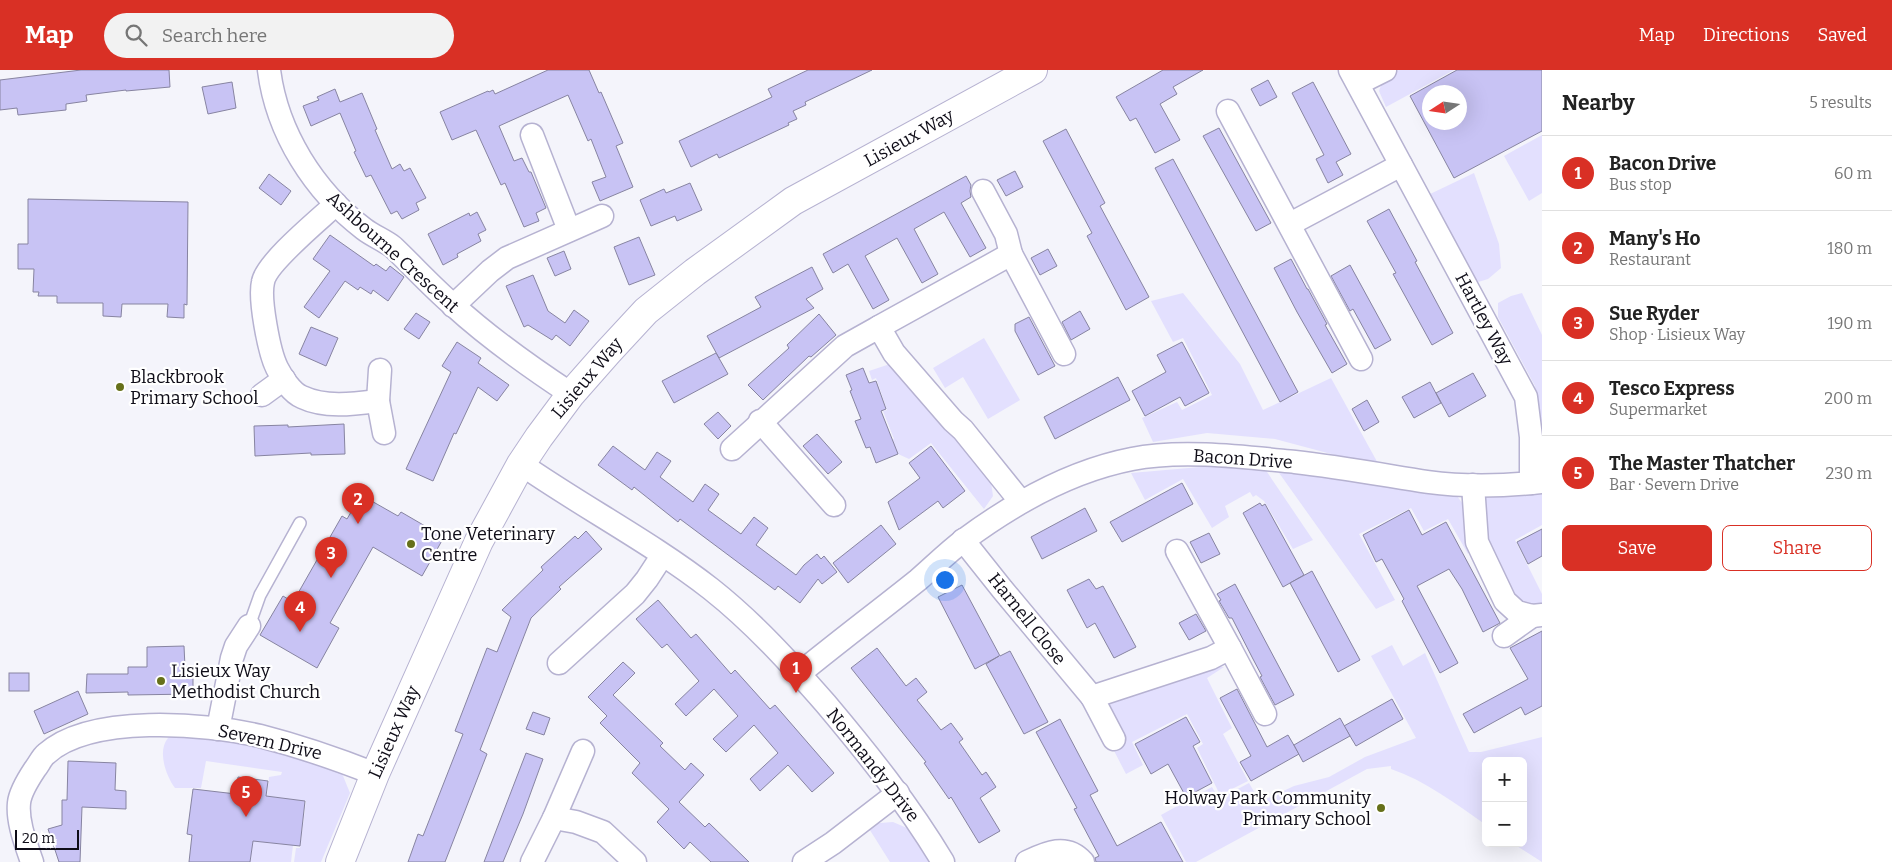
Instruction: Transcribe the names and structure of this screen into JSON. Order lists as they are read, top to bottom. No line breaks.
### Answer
{"streets":{"street":["Lisieux Way","Ashbourne Crescent","Hartley Way","Bacon Drive","Harnell Close","Severn Drive","Normandy Drive"]},"crossings":[["Lisieux Way","Ashbourne Crescent"],["Lisieux Way","Severn Drive"],["Lisieux Way","Normandy Drive"],["Hartley Way","Bacon Drive"],["Bacon Drive","Harnell Close"],["Bacon Drive","Normandy Drive"]],"places":["Blackbrook Primary School","Tone Veterinary Centre","Lisieux Way Methodist Church","Holway Park Community Primary School"],"scale_bar":"20 m","north":"left","page":{"header":"Map","search":"Search here","nav":["Map","Directions","Saved"],"heading":["Nearby","5 results"],"list":[{"mark":"1","name":"Bacon Drive","note":"Bus stop","value":"60 m"},{"mark":"2","name":"Many's Ho","note":"Restaurant","value":"180 m"},{"mark":"3","name":"Sue Ryder","note":"Shop · Lisieux Way","value":"190 m"},{"mark":"4","name":"Tesco Express","note":"Supermarket","value":"200 m"},{"mark":"5","name":"The Master Thatcher","note":"Bar · Severn Drive","value":"230 m"}],"pins":["2","3","4","1","5"],"buttons":["Save","Share"],"map_buttons":["+","−"],"scale":"20 m"}}
